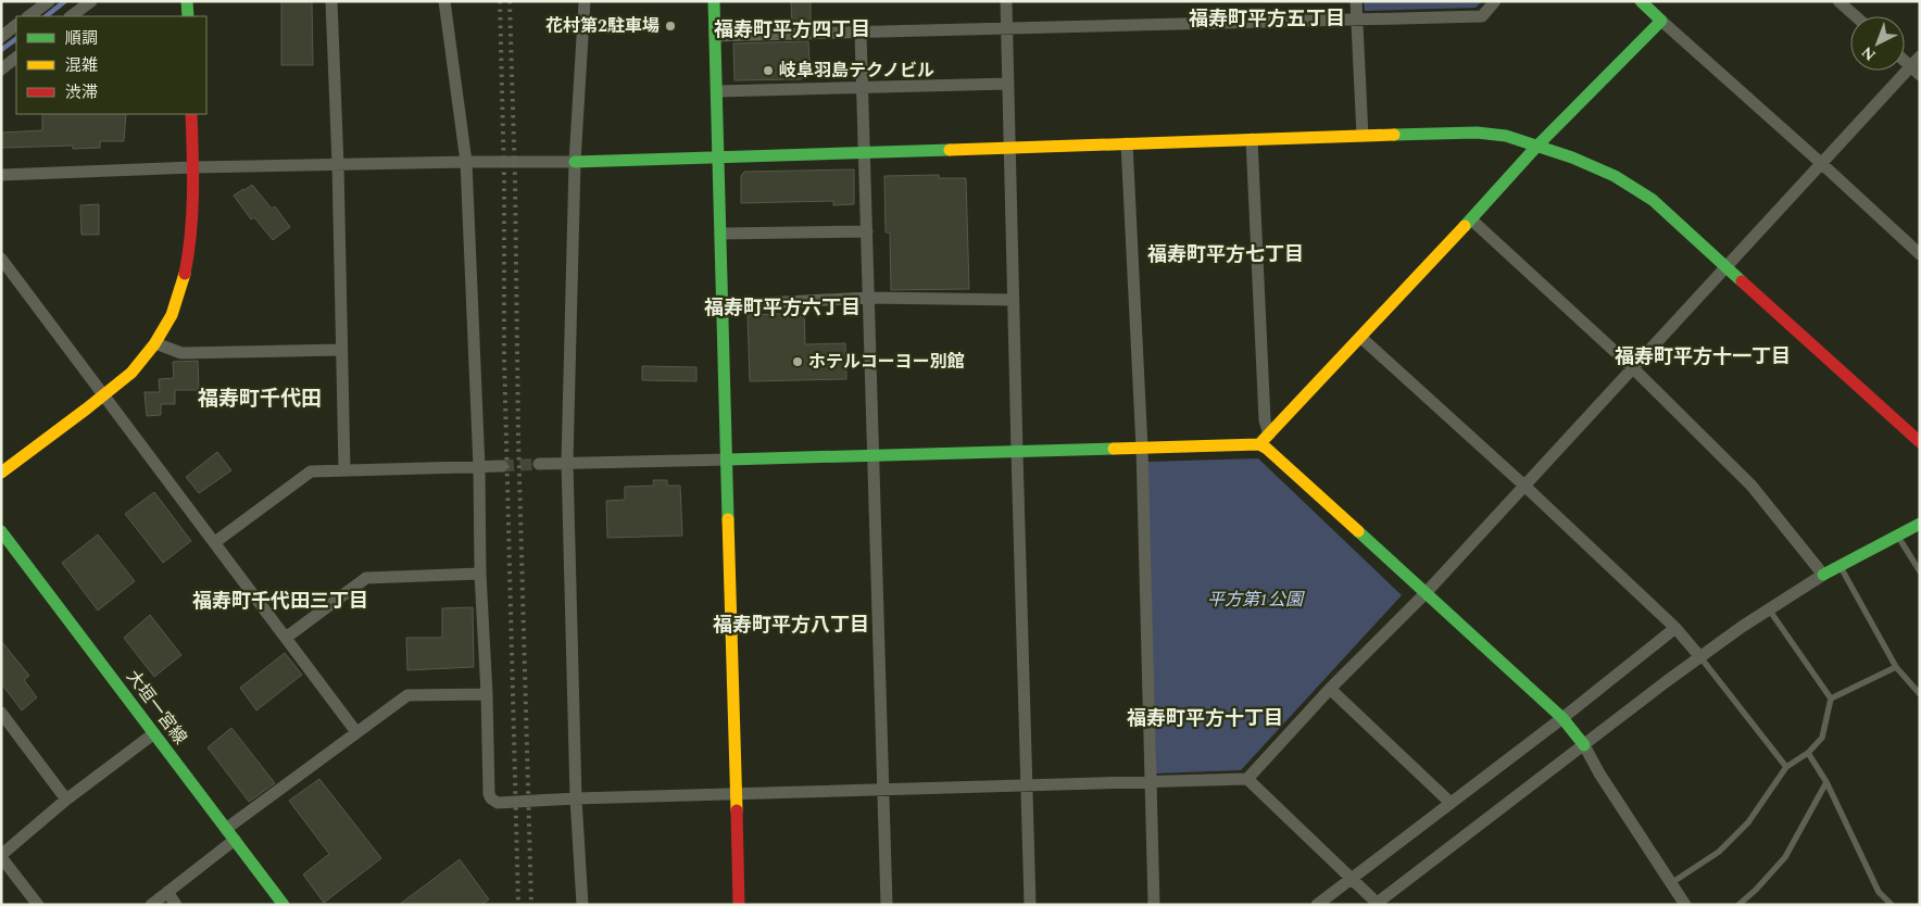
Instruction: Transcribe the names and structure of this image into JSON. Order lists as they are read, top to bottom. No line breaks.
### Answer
{"streets":{"street":["大垣一宮線"]},"districts":["福寿町平方五丁目","福寿町平方四丁目","福寿町平方七丁目","福寿町平方六丁目","福寿町平方十一丁目","福寿町千代田","福寿町千代田三丁目","福寿町平方八丁目","福寿町平方十丁目"],"parks":["平方第1公園"],"places":["花村第2駐車場","岐阜羽島テクノビル","ホテルコーヨー別館"],"legend":["順調","混雑","渋滞"],"north":"bottom left"}
